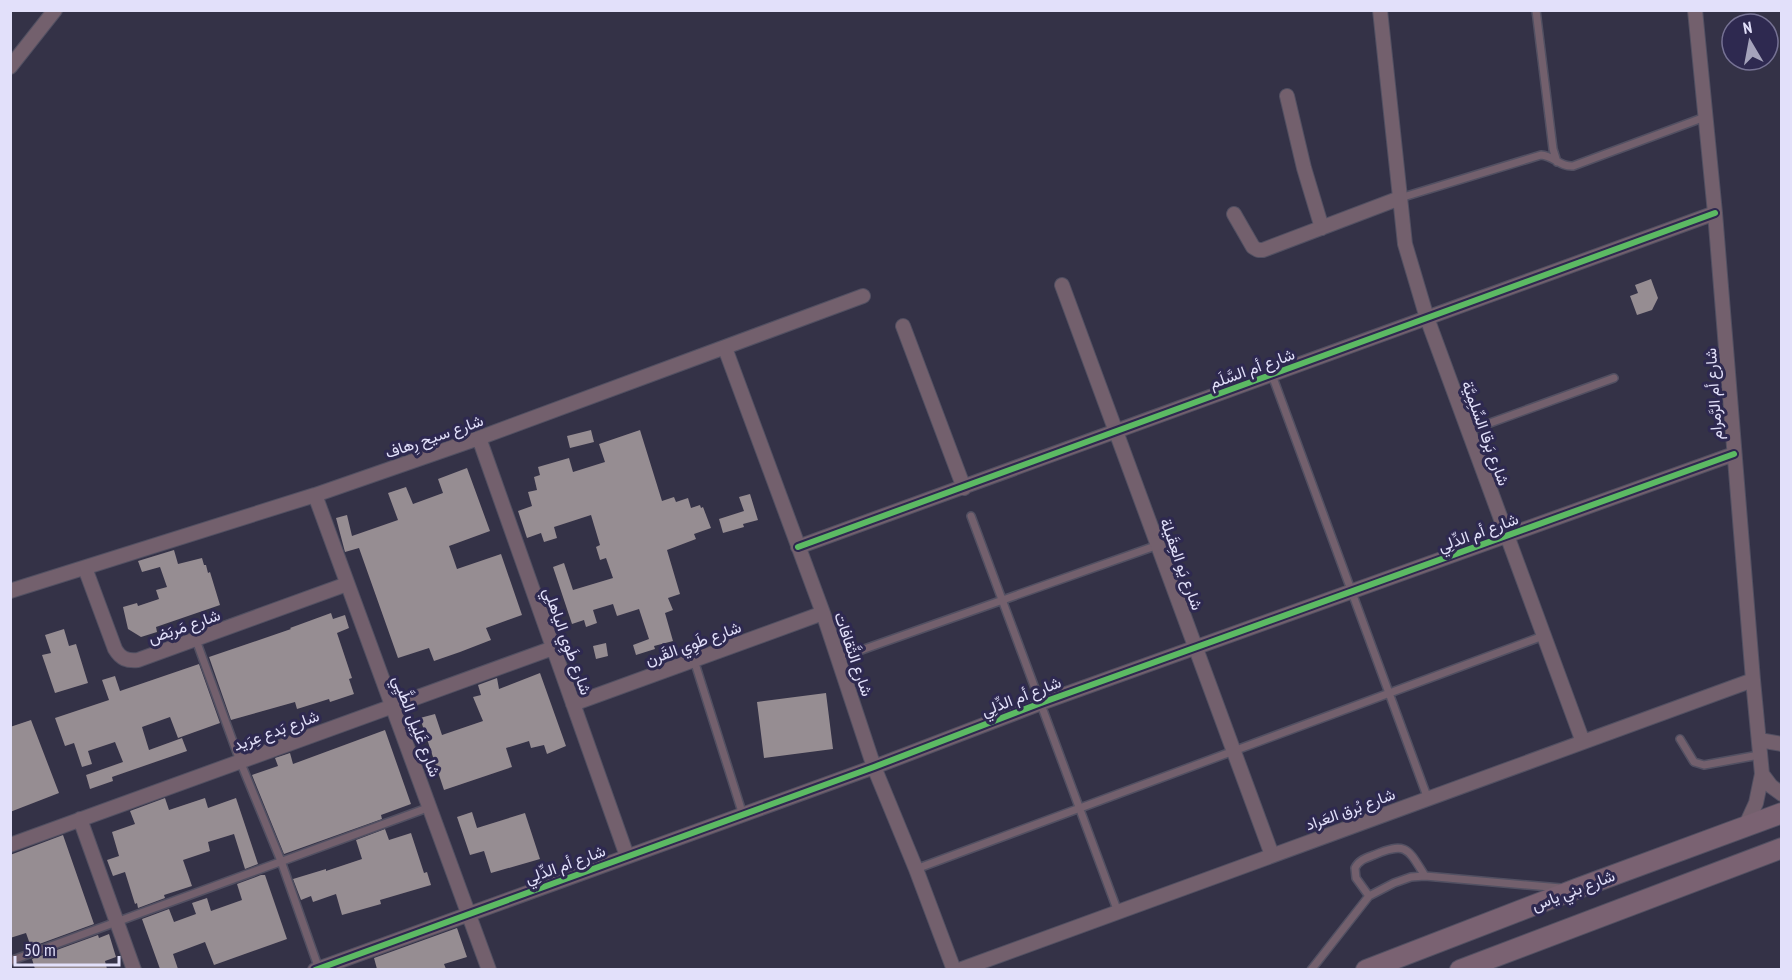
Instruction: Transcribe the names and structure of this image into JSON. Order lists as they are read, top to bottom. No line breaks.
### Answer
{"streets":{"main road":["شارع بني ياس"],"street":["شارع أم السَّلَم","شارع أم الرَّمرام","شارع بَرقا السِّلِمِيَّة","شارع سيح رِهاف","شارع أم الدِّلِي","شارع يَو العِقَيلة","شارع مَربَض","شارع طَوِي الياهلِي","شارع طَوِي القَرن","شارع الثَّقافات","شارع غَلِيل الطَّيِي","شارع بَدع عِرَيد","شارع بُرق العَراد"]},"crossings":[["شارع أم السَّلَم","شارع أم الرَّمرام"],["شارع أم السَّلَم","شارع بَرقا السِّلِمِيَّة"],["شارع أم السَّلَم","شارع يَو العِقَيلة"],["شارع أم السَّلَم","شارع الثَّقافات"],["شارع أم الرَّمرام","شارع أم الدِّلِي"],["شارع أم الرَّمرام","شارع بُرق العَراد"],["شارع أم الرَّمرام","شارع بني ياس"],["شارع بَرقا السِّلِمِيَّة","شارع أم الدِّلِي"],["شارع بَرقا السِّلِمِيَّة","شارع بُرق العَراد"],["شارع سيح رِهاف","شارع مَربَض"],["شارع سيح رِهاف","شارع طَوِي الياهلِي"],["شارع سيح رِهاف","شارع الثَّقافات"],["شارع سيح رِهاف","شارع غَلِيل الطَّيِي"],["شارع أم الدِّلِي","شارع يَو العِقَيلة"],["شارع أم الدِّلِي","شارع طَوِي الياهلِي"],["شارع أم الدِّلِي","شارع الثَّقافات"],["شارع أم الدِّلِي","شارع غَلِيل الطَّيِي"],["شارع يَو العِقَيلة","شارع بُرق العَراد"],["شارع مَربَض","شارع غَلِيل الطَّيِي"],["شارع طَوِي الياهلِي","شارع طَوِي القَرن"],["شارع طَوِي الياهلِي","شارع بَدع عِرَيد"],["شارع طَوِي القَرن","شارع الثَّقافات"],["شارع غَلِيل الطَّيِي","شارع بَدع عِرَيد"]],"scale_bar":"50 m","north":"top"}
